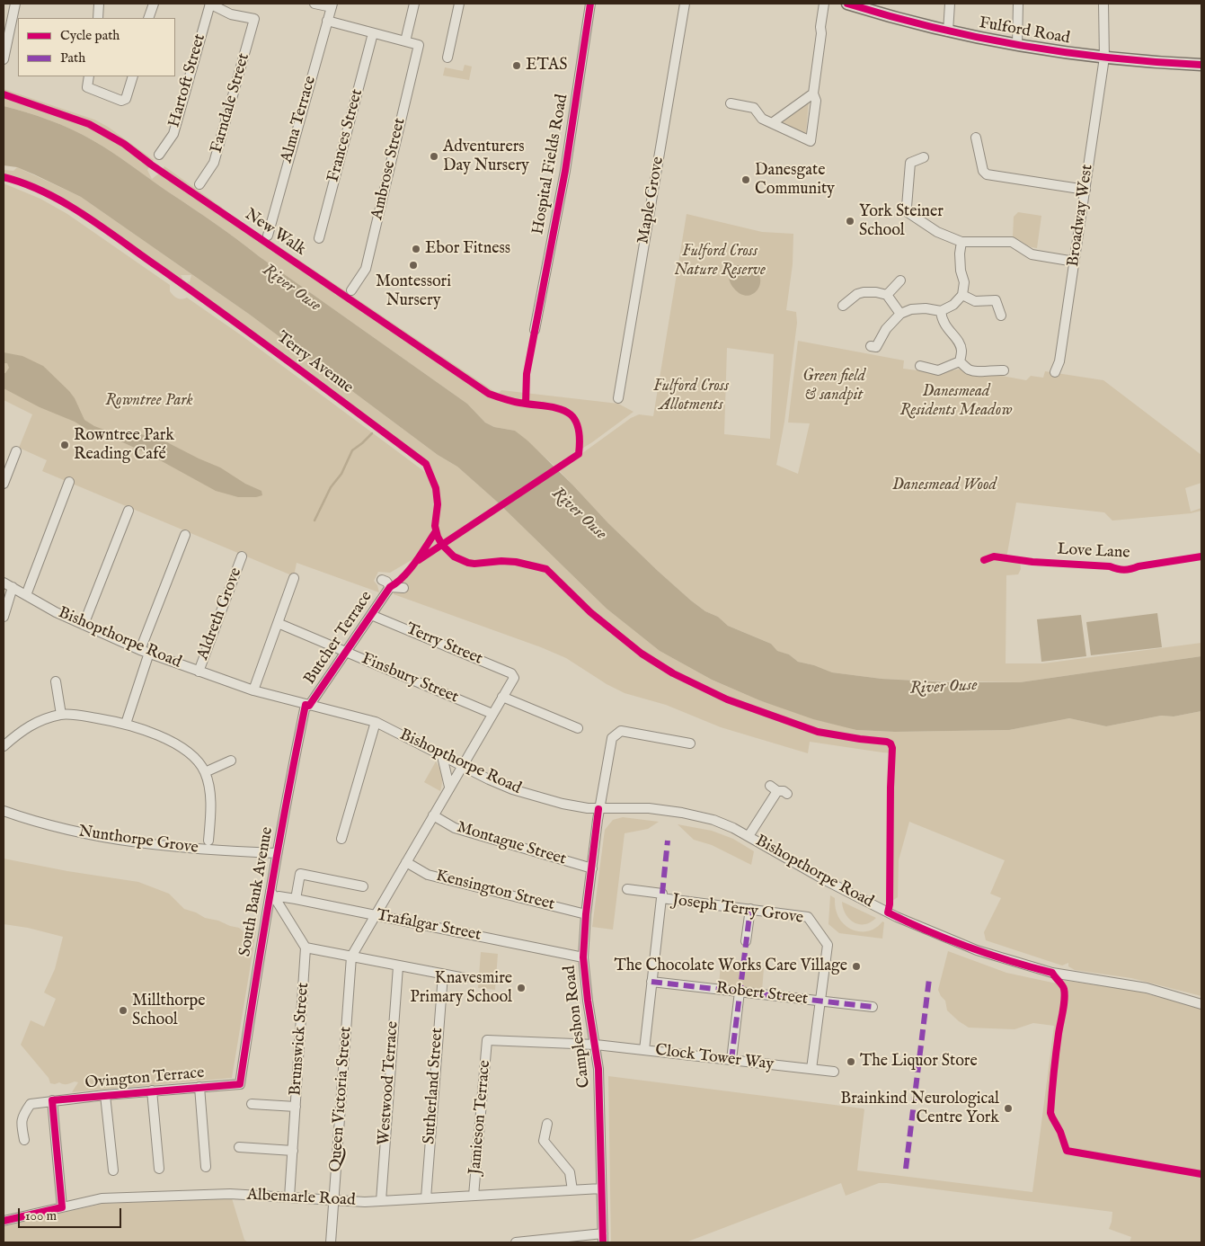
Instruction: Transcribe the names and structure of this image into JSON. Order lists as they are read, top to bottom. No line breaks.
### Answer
{"streets":{"main road":["Fulford Road"],"street":["Hartoft Street","Farndale Street","Alma Terrace","Frances Street","Hospital Fields Road","Ambrose Street","Maple Grove","Broadway West","Aldreth Grove","Bishopthorpe Road","Butcher Terrace","Terry Street","Finsbury Street","Nunthorpe Grove","Montague Street","Kensington Street","South Bank Avenue","Joseph Terry Grove","Trafalgar Street","Robert Street","Campleshon Road","Brunswick Street","Clock Tower Way","Ovington Terrace","Westwood Terrace","Sutherland Street","Queen Victoria Street","Jamieson Terrace","Albemarle Road"],"cycle path":["New Walk","Terry Avenue","Love Lane"]},"crossings":[["Fulford Road","Broadway West"],["Hartoft Street","Farndale Street"],["Aldreth Grove","Bishopthorpe Road"],["Bishopthorpe Road","Butcher Terrace"],["Bishopthorpe Road","South Bank Avenue"],["Bishopthorpe Road","Campleshon Road"],["Butcher Terrace","Terry Street"],["Butcher Terrace","Finsbury Street"],["Butcher Terrace","South Bank Avenue"],["Nunthorpe Grove","South Bank Avenue"],["Montague Street","Campleshon Road"],["Kensington Street","Campleshon Road"],["South Bank Avenue","Trafalgar Street"],["South Bank Avenue","Ovington Terrace"],["Joseph Terry Grove","Robert Street"],["Joseph Terry Grove","Clock Tower Way"],["Trafalgar Street","Campleshon Road"],["Campleshon Road","Clock Tower Way"],["Campleshon Road","Albemarle Road"],["Brunswick Street","Albemarle Road"],["Clock Tower Way","Jamieson Terrace"],["Westwood Terrace","Albemarle Road"],["Sutherland Street","Albemarle Road"],["Queen Victoria Street","Albemarle Road"],["Jamieson Terrace","Albemarle Road"]],"water":["River Ouse"],"parks":["Fulford Cross Nature Reserve","Green field & sandpit","Fulford Cross Allotments","Danesmead Residents Meadow","Rowntree Park","Danesmead Wood"],"places":["ETAS","Adventurers Day Nursery","Danesgate Community","York Steiner School","Ebor Fitness","Montessori Nursery","Rowntree Park Reading Café","The Chocolate Works Care Village","Knavesmire Primary School","Millthorpe School","The Liquor Store","Brainkind Neurological Centre York"],"legend":["Cycle path","Path"],"scale_bar":"100 m"}
